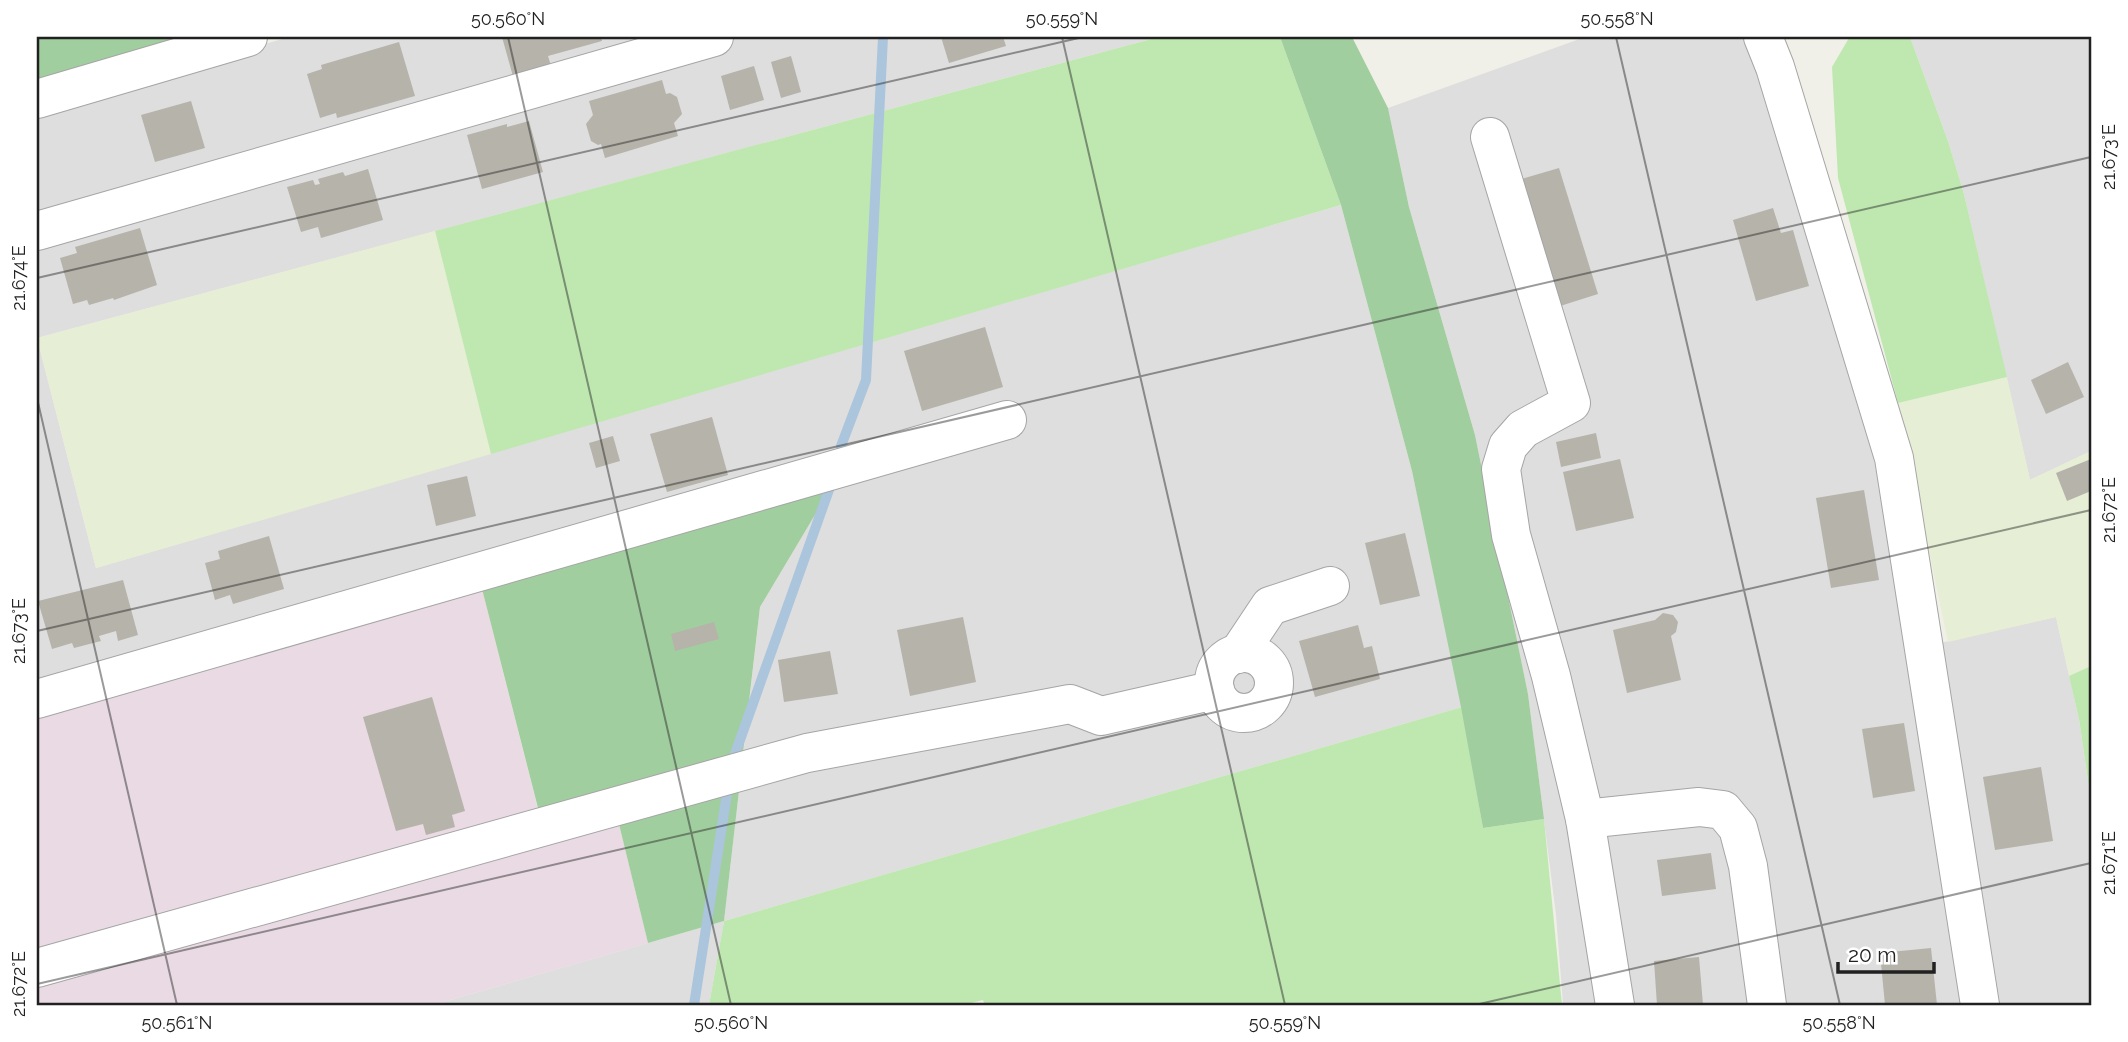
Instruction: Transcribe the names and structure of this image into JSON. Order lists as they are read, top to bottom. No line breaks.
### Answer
{"scale_bar":"20 m","coordinates":["50.560°N","50.559°N","50.558°N","21.673°E","21.674°E","21.672°E","21.671°E","50.561°N"]}
